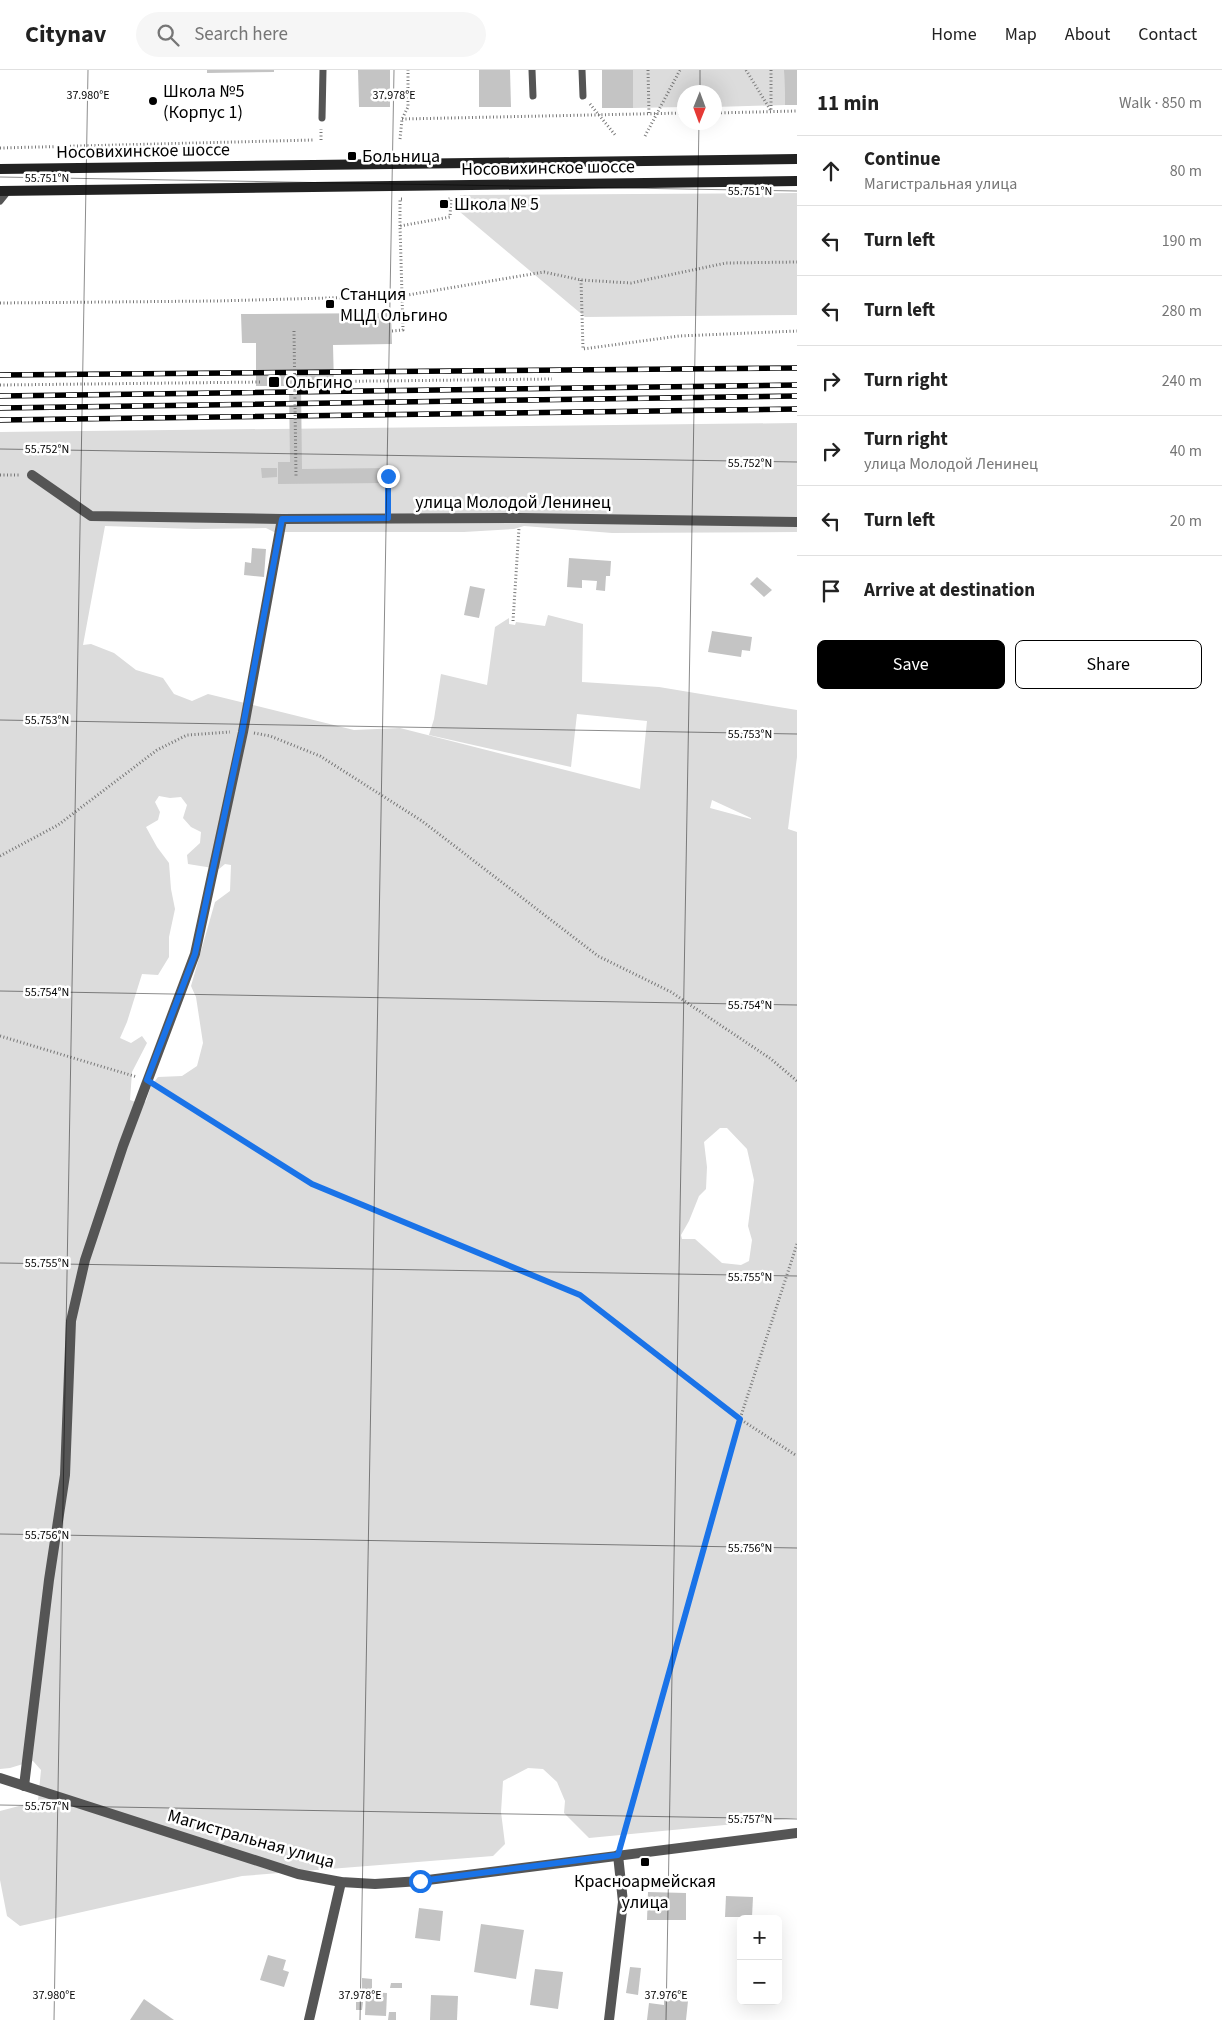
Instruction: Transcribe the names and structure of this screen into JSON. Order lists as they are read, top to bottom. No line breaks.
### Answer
{"streets":{"main road":["Носовихинское шоссе"],"street":["улица Молодой Ленинец","Магистральная улица"]},"places":{"other":["Школа №5 (Корпус 1)"],"transit":["Больница","Школа № 5","Станция МЦД Ольгино","Ольгино","Красноармейская улица"]},"north":"bottom","page":{"header":"Citynav","search":"Search here","nav":["Home","Map","About","Contact"],"heading":["11 min","Walk · 850 m"],"list":[["Continue","Магистральная улица","80 m"],["Turn left","190 m"],["Turn left","280 m"],["Turn right","240 m"],["Turn right","улица Молодой Ленинец","40 m"],["Turn left","20 m"],"Arrive at destination"],"buttons":["Save","Share"],"map_buttons":["+","−"]},"coordinates":["37.980°E","37.978°E","55.751°N","55.752°N","55.753°N","55.754°N","55.755°N","55.756°N","55.757°N","37.976°E"]}
